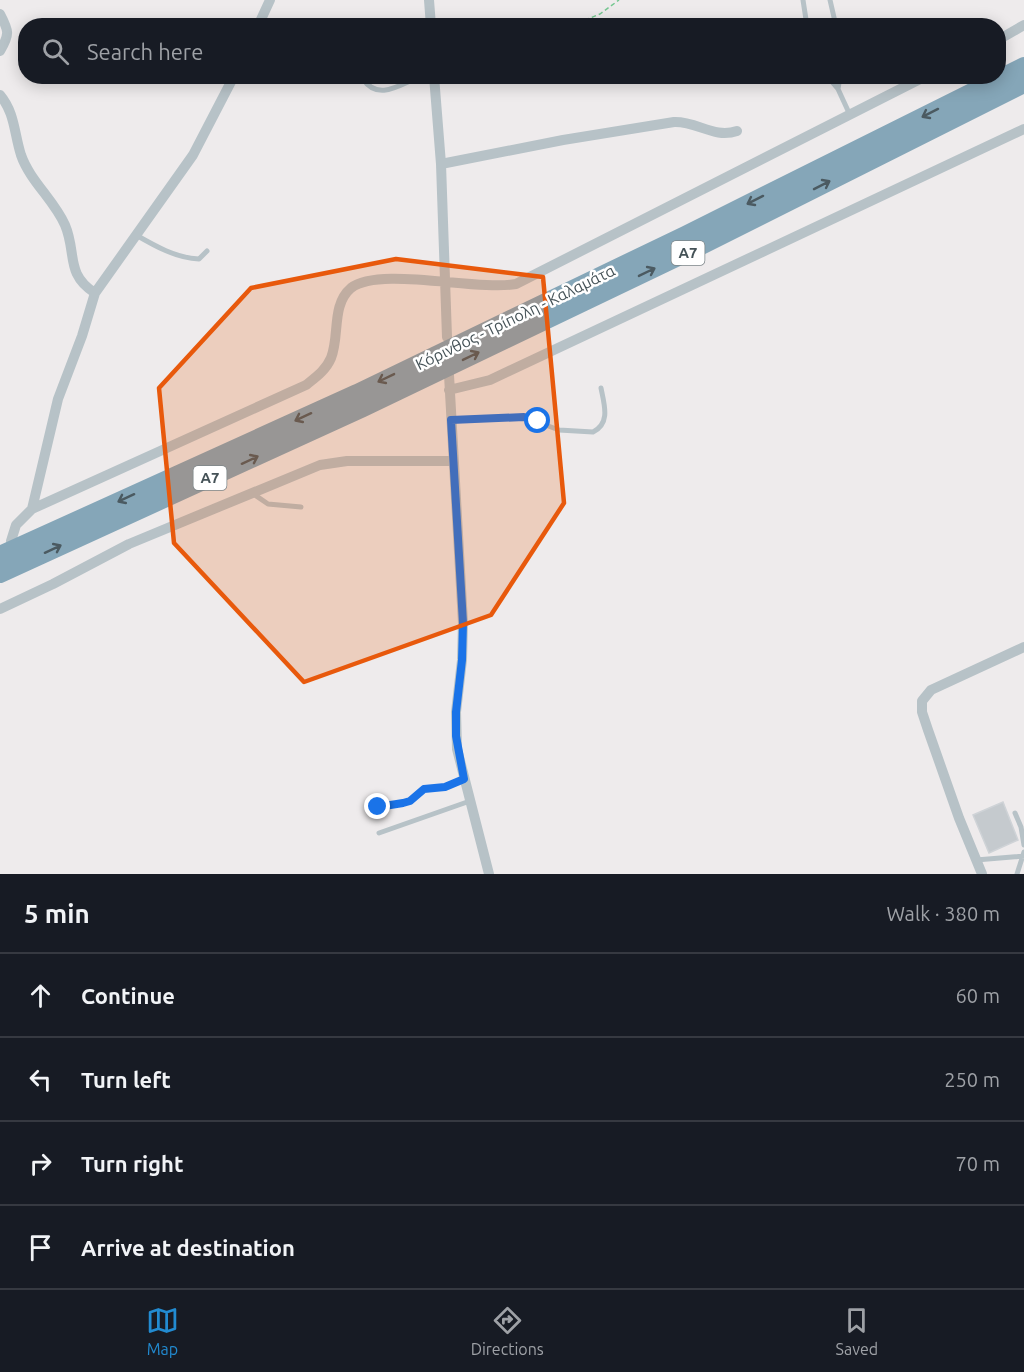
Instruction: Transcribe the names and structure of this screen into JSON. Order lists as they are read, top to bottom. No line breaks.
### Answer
{"streets":{"highway":["Α7","Κόρινθος - Τρίπολη - Καλαμάτα"]},"page":{"search":"Search here","heading":["5 min","Walk · 380 m"],"list":[["Continue","60 m"],["Turn left","250 m"],["Turn right","70 m"],"Arrive at destination"],"nav":["Map","Directions","Saved"]}}
